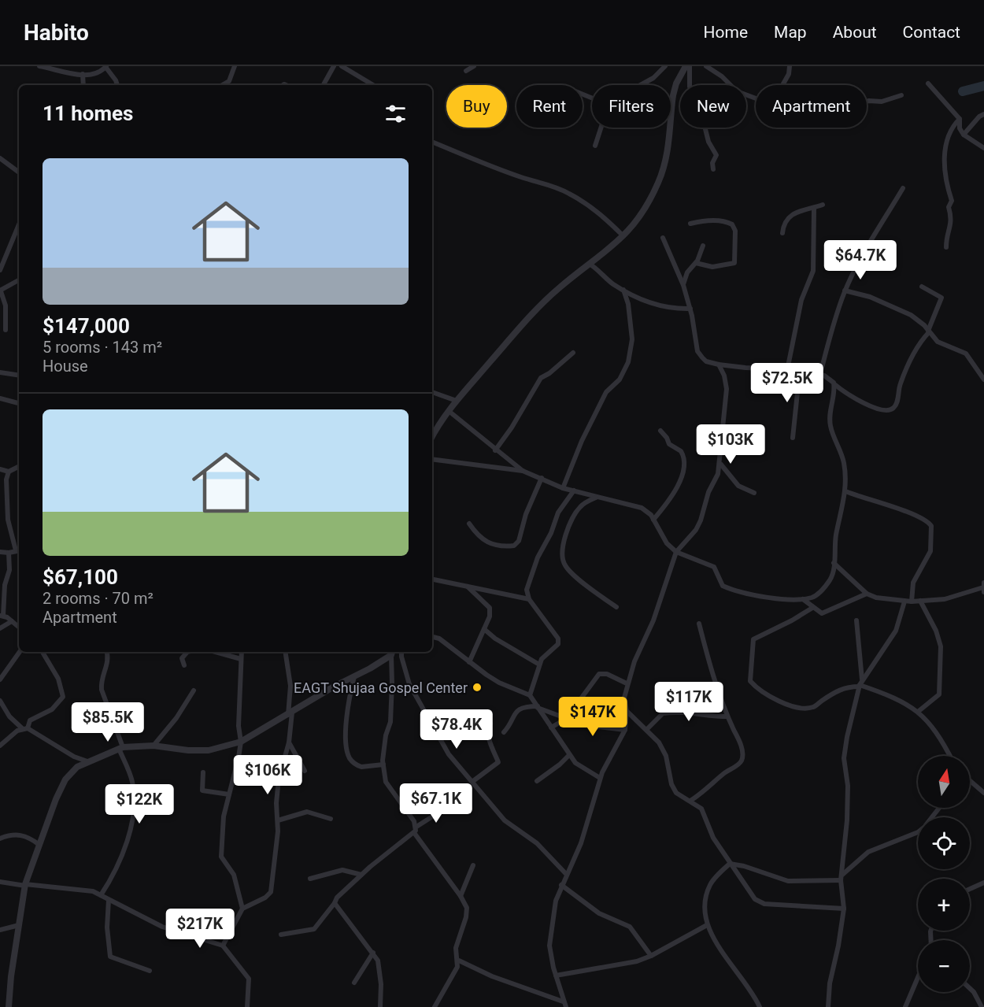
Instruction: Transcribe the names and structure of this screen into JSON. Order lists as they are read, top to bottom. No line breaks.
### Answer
{"places":["EAGT Shujaa Gospel Center"],"north":"top","page":{"header":"Habito","nav":["Home","Map","About","Contact"],"chip":["Buy","Rent","Filters","New","Apartment"],"heading":"11 homes","list":[{"name":"$147,000","note":"5 rooms · 143 m² · House"},{"name":"$67,100","note":"2 rooms · 70 m² · Apartment"}],"price":["$64.7K","$72.5K","$103K","$117K","$147K","$85.5K","$78.4K","$106K","$67.1K","$122K","$217K"],"map_buttons":["+","−"]}}
